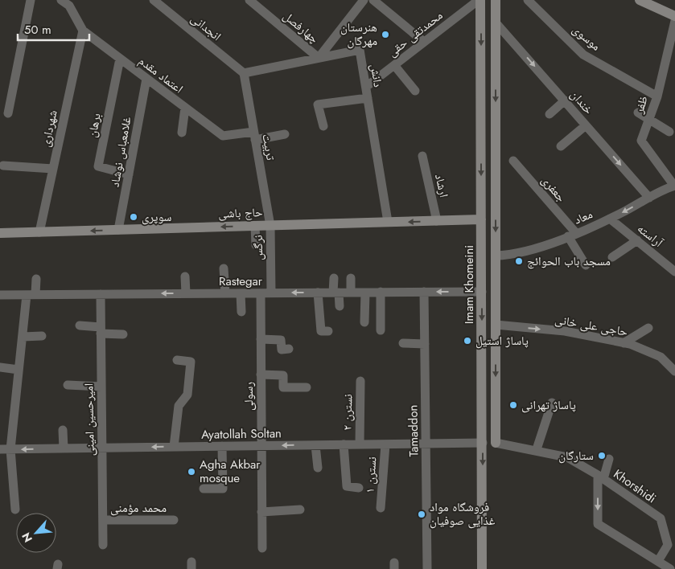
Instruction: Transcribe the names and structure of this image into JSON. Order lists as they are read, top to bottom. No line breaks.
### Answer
{"streets":{"main road":["حاج باشی","Imam Khomeini"],"street":["انجدانی","چهارفصل","محمدتقی حقی","موسوی","اعتماد مقدم","دانش","خندان","ظفر","برهان","شهرداری","تربیت","غلامعباس نوشاد","ارشاد","جعفری","معاد","آراسته","نرگس","Rastegar","حاجی علی خانی","رسولی","نسترن ۲","امیرحسین امینی","Tamaddon","Ayatollah Soltan","نسترن ۱","Khorshidi","محمد مؤمنی"]},"crossings":[["انجدانی","دانش"],["انجدانی","تربیت"],["چهارفصل","دانش"],["محمدتقی حقی","دانش"],["محمدتقی حقی","Imam Khomeini"],["موسوی","ظفر"],["اعتماد مقدم","برهان"],["اعتماد مقدم","شهرداری"],["اعتماد مقدم","تربیت"],["اعتماد مقدم","غلامعباس نوشاد"],["دانش","تربیت"],["دانش","حاج باشی"],["خندان","معاد"],["ظفر","معاد"],["برهان","غلامعباس نوشاد"],["شهرداری","حاج باشی"],["تربیت","حاج باشی"],["تربیت","نرگس"],["غلامعباس نوشاد","حاج باشی"],["ارشاد","حاج باشی"],["جعفری","معاد"],["حاج باشی","نرگس"],["حاج باشی","Imam Khomeini"],["معاد","آراسته"],["نرگس","Rastegar"],["Rastegar","Imam Khomeini"],["Rastegar","رسولی"],["Rastegar","امیرحسین امینی"],["Rastegar","Tamaddon"],["Imam Khomeini","Ayatollah Soltan"],["رسولی","Ayatollah Soltan"],["نسترن ۲","Ayatollah Soltan"],["امیرحسین امینی","Ayatollah Soltan"],["امیرحسین امینی","محمد مؤمنی"],["Tamaddon","Ayatollah Soltan"],["Ayatollah Soltan","نسترن ۱"]],"one_way":["خندان","حاج باشی","Rastegar","حاجی علی خانی","Ayatollah Soltan"],"places":["هنرستان مهرگان","سوپری","مسجد باب الحوائج","پاساژ استیل","پاساژ تهرانی","ستارگان","Agha Akbar mosque","فروشگاه مواد غذایی صوفیان"],"scale_bar":"50 m","north":"bottom left"}
